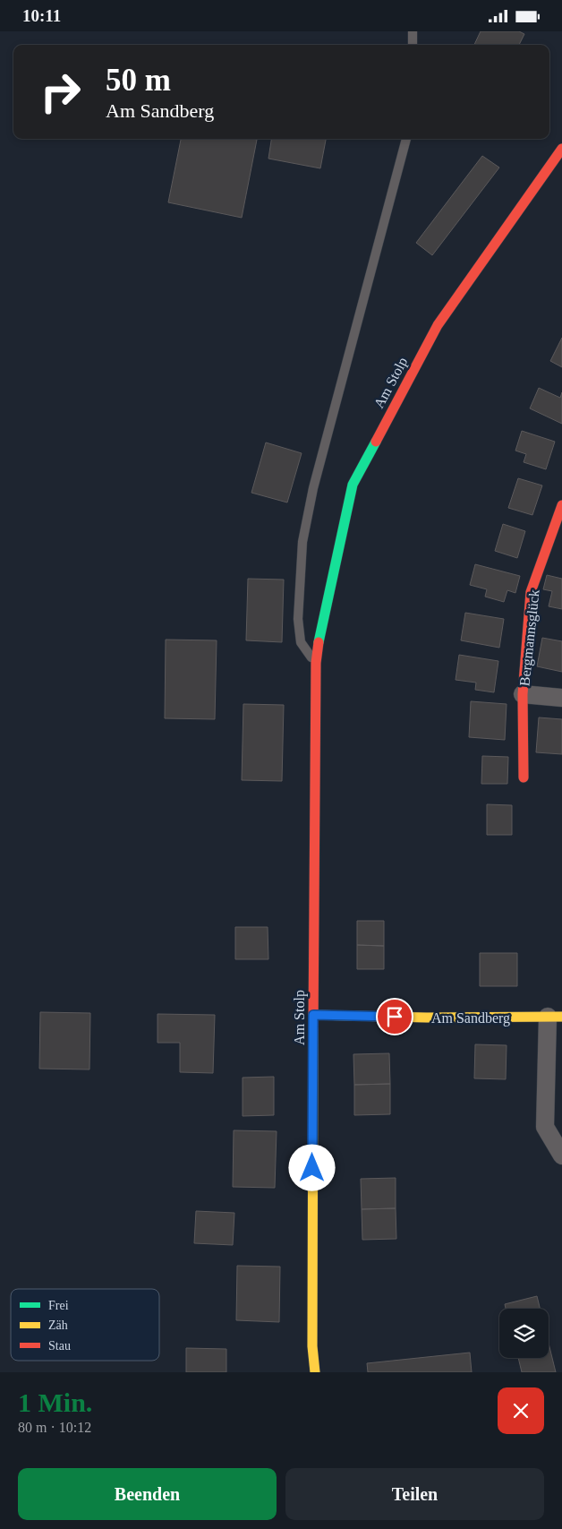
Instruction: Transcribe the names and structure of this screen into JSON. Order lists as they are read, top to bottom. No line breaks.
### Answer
{"streets":{"main road":["Am Stolp","Bergmannsglück","Am Sandberg"]},"crossings":[["Am Stolp","Am Sandberg"]],"legend":["Frei","Zäh","Stau"],"page":{"status":"10:11","turn":["50 m","Am Sandberg"],"heading":["1 Min.","80 m · 10:12"],"buttons":["Beenden","Teilen"]}}
